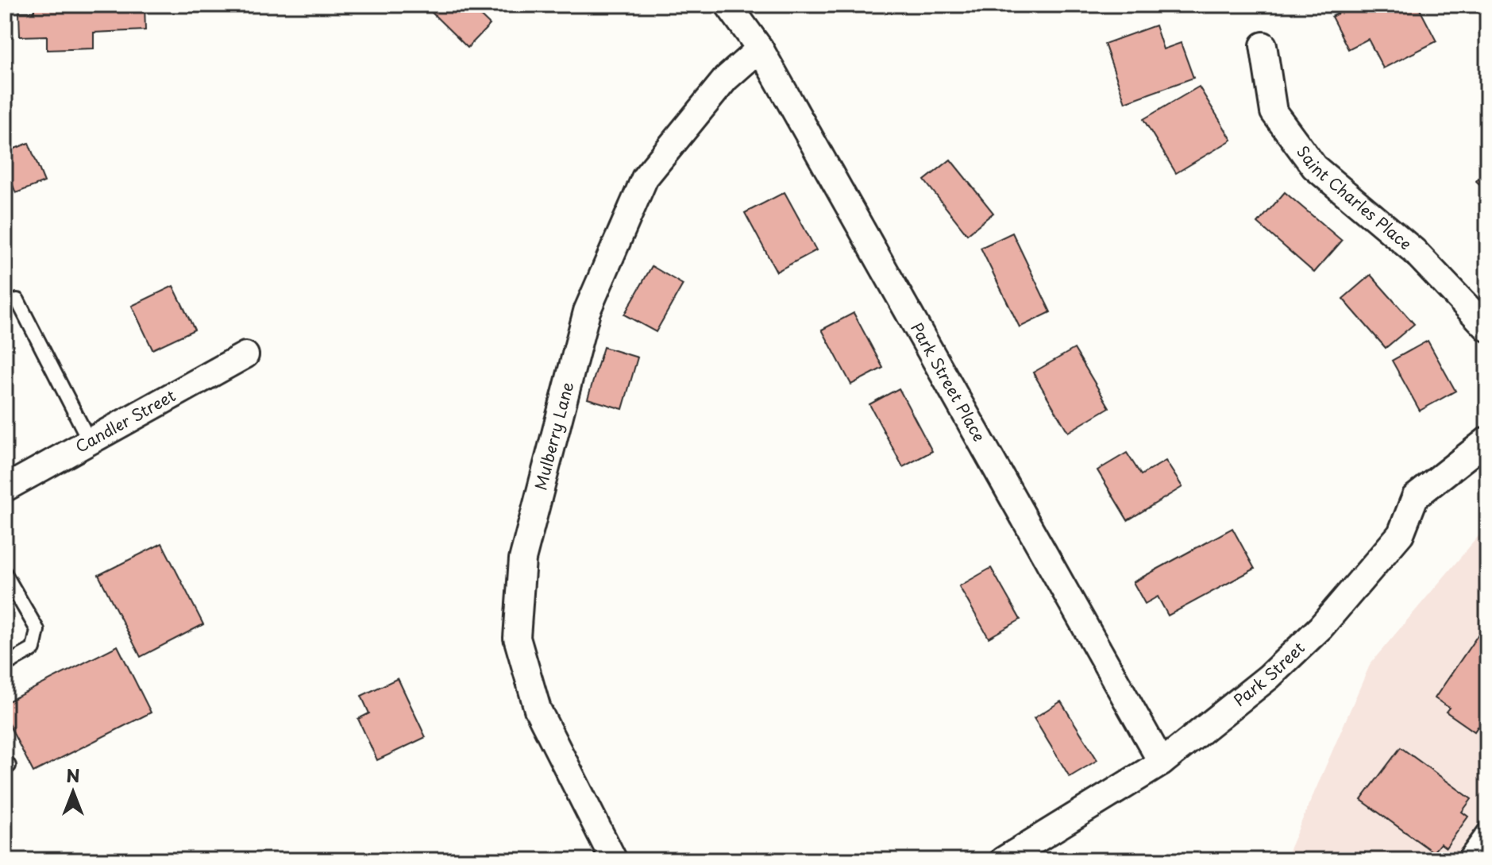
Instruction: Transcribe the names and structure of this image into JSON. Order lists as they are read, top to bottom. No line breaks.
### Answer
{"streets":{"street":["Saint Charles Place","Park Street Place","Candler Street","Mulberry Lane","Park Street"]},"crossings":[["Park Street Place","Mulberry Lane"],["Park Street Place","Park Street"]],"north":"top"}
